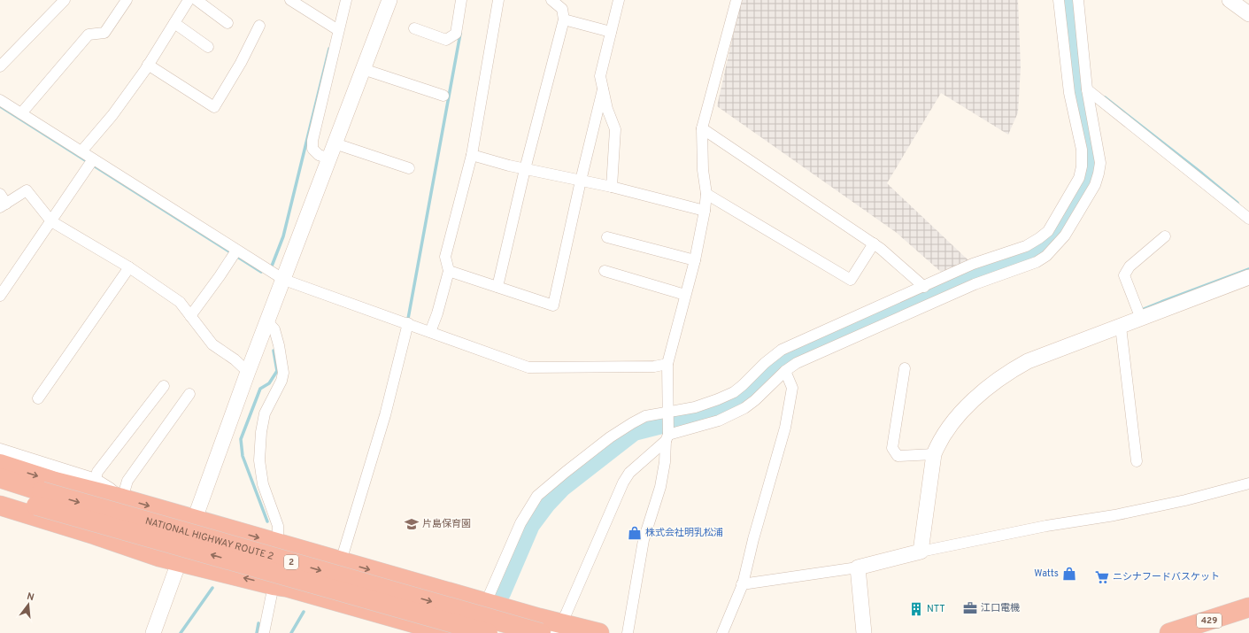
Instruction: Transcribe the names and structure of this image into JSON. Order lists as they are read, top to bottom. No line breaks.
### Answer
{"streets":{"highway":["NATIONAL HIGHWAY ROUTE 2","2","429"]},"places":{"school or university":["片島保育園"],"shop":["株式会社明乳松浦","Watts"],"supermarket":["ニシナフードバスケット"],"office":["江口電機"],"building":["NTT"]},"north":"top"}
